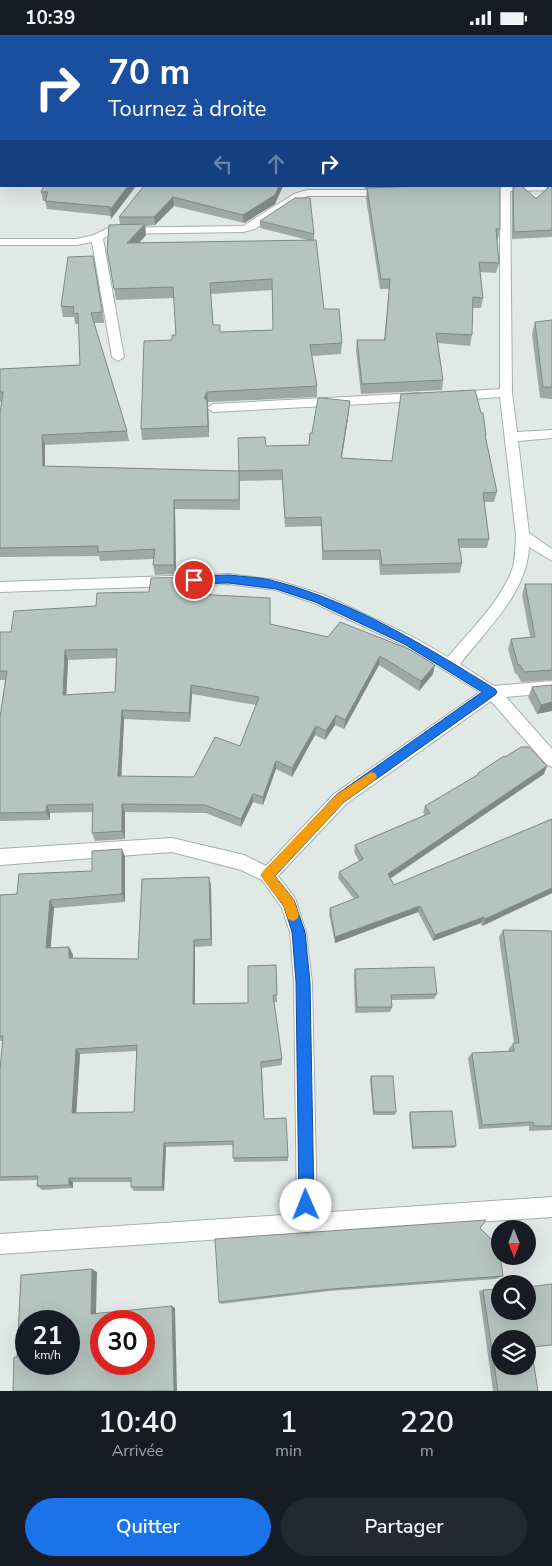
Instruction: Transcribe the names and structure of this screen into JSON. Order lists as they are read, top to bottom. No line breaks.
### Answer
{"north":"bottom","page":{"status":"10:39","turn":["70 m","Tournez à droite"],"speed":"21 km/h","limit":"30","eta":["10:40","Arrivée","1","min","220","m"],"buttons":["Quitter","Partager"]}}
